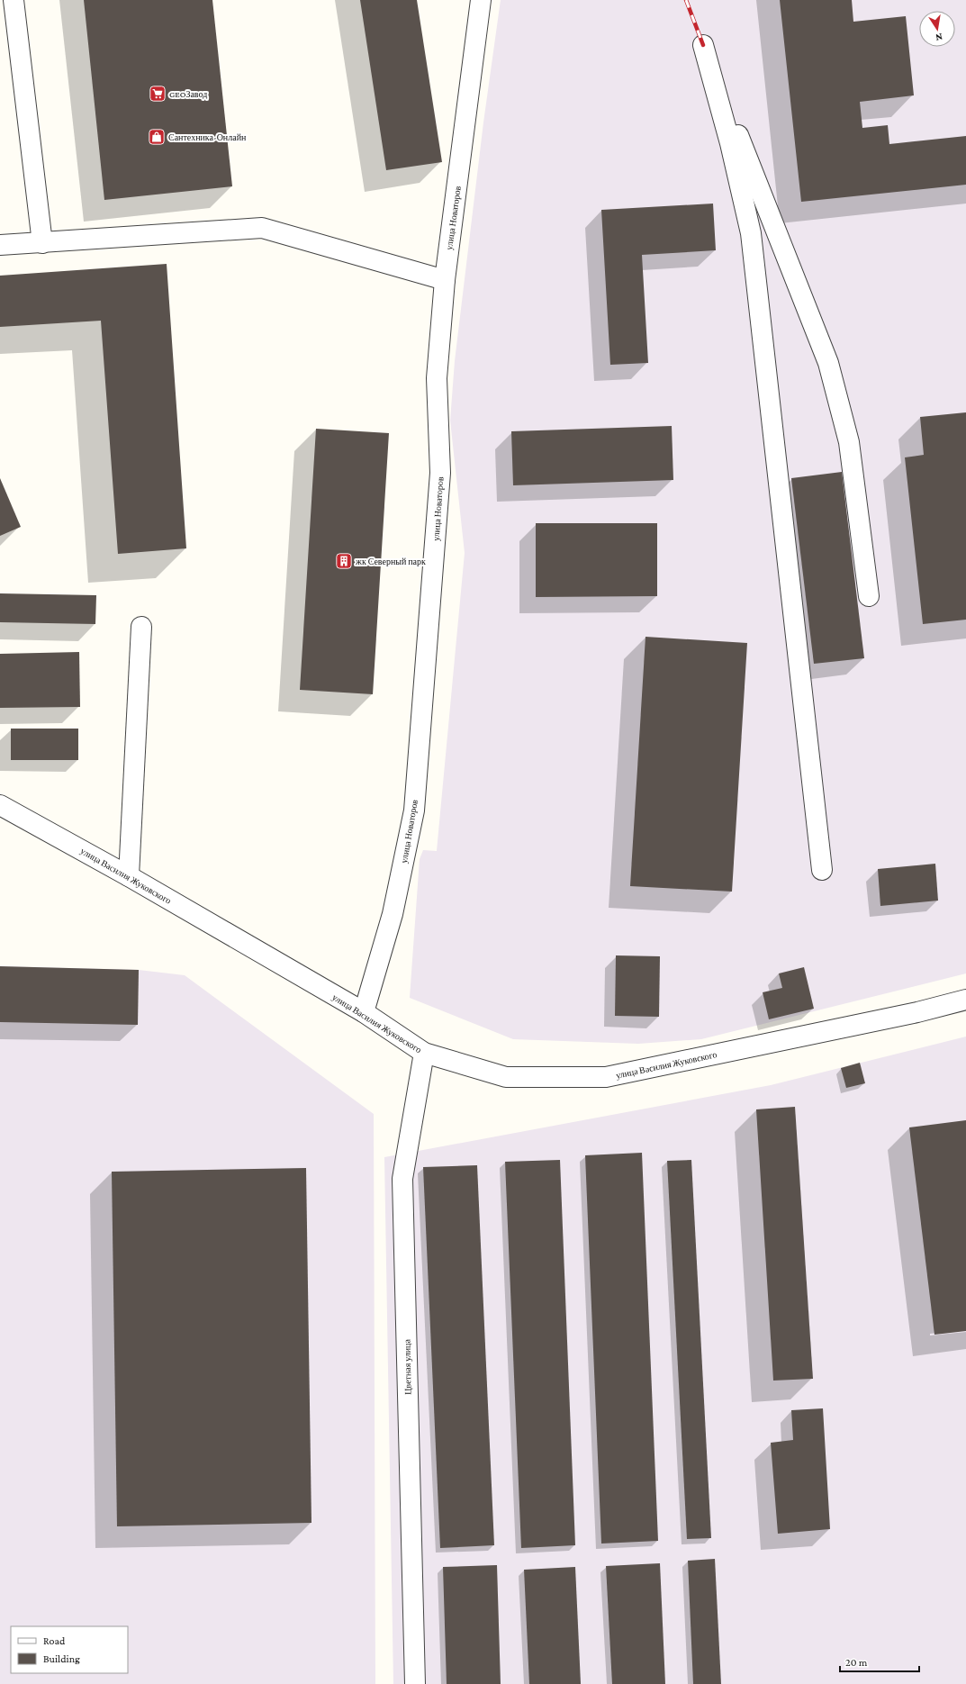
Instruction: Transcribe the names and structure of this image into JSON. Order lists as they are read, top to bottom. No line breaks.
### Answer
{"streets":{"street":["улица Новаторов","улица Василия Жуковского","Цветная улица"]},"crossings":[["улица Новаторов","улица Василия Жуковского"],["улица Василия Жуковского","Цветная улица"]],"places":{"supermarket":["GEOЗавод"],"shop":["Сантехника-Онлайн"],"building":["жк Северный парк"]},"legend":["Road","Building"],"scale_bar":"20 m","north":"bottom"}
